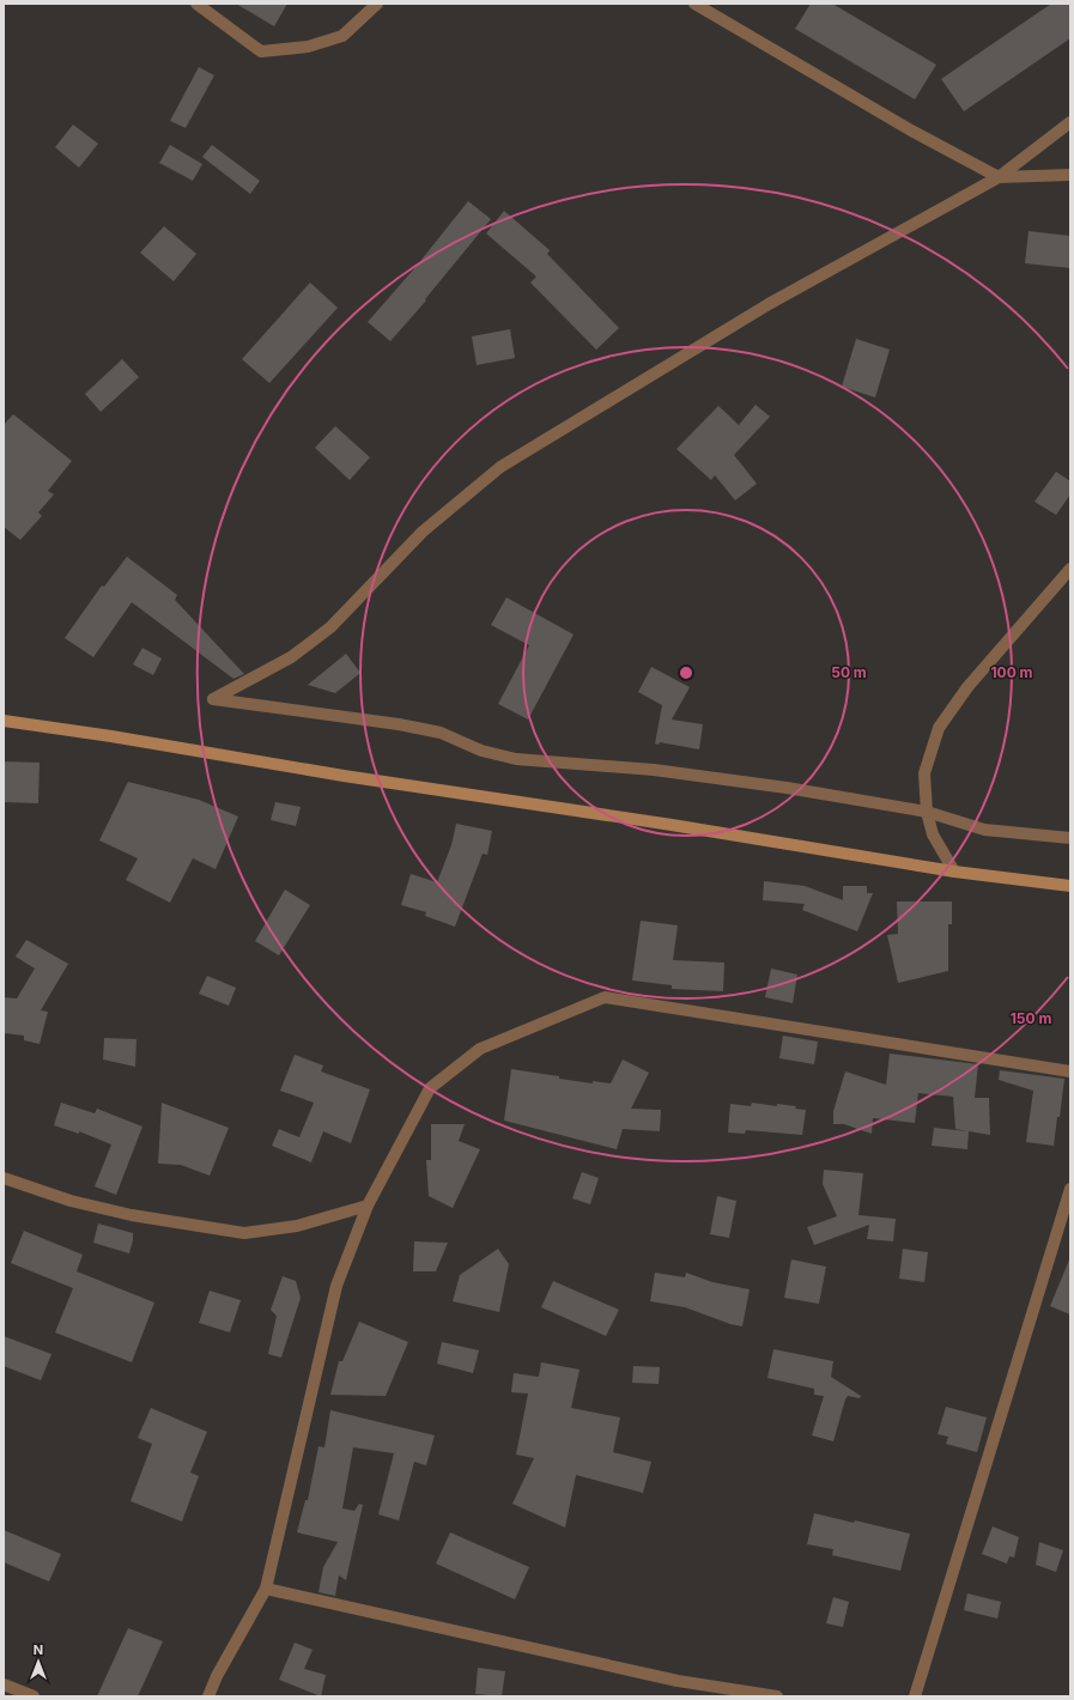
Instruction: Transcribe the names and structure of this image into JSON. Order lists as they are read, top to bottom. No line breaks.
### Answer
{"north":"top","rings":["50 m","100 m","150 m"]}
